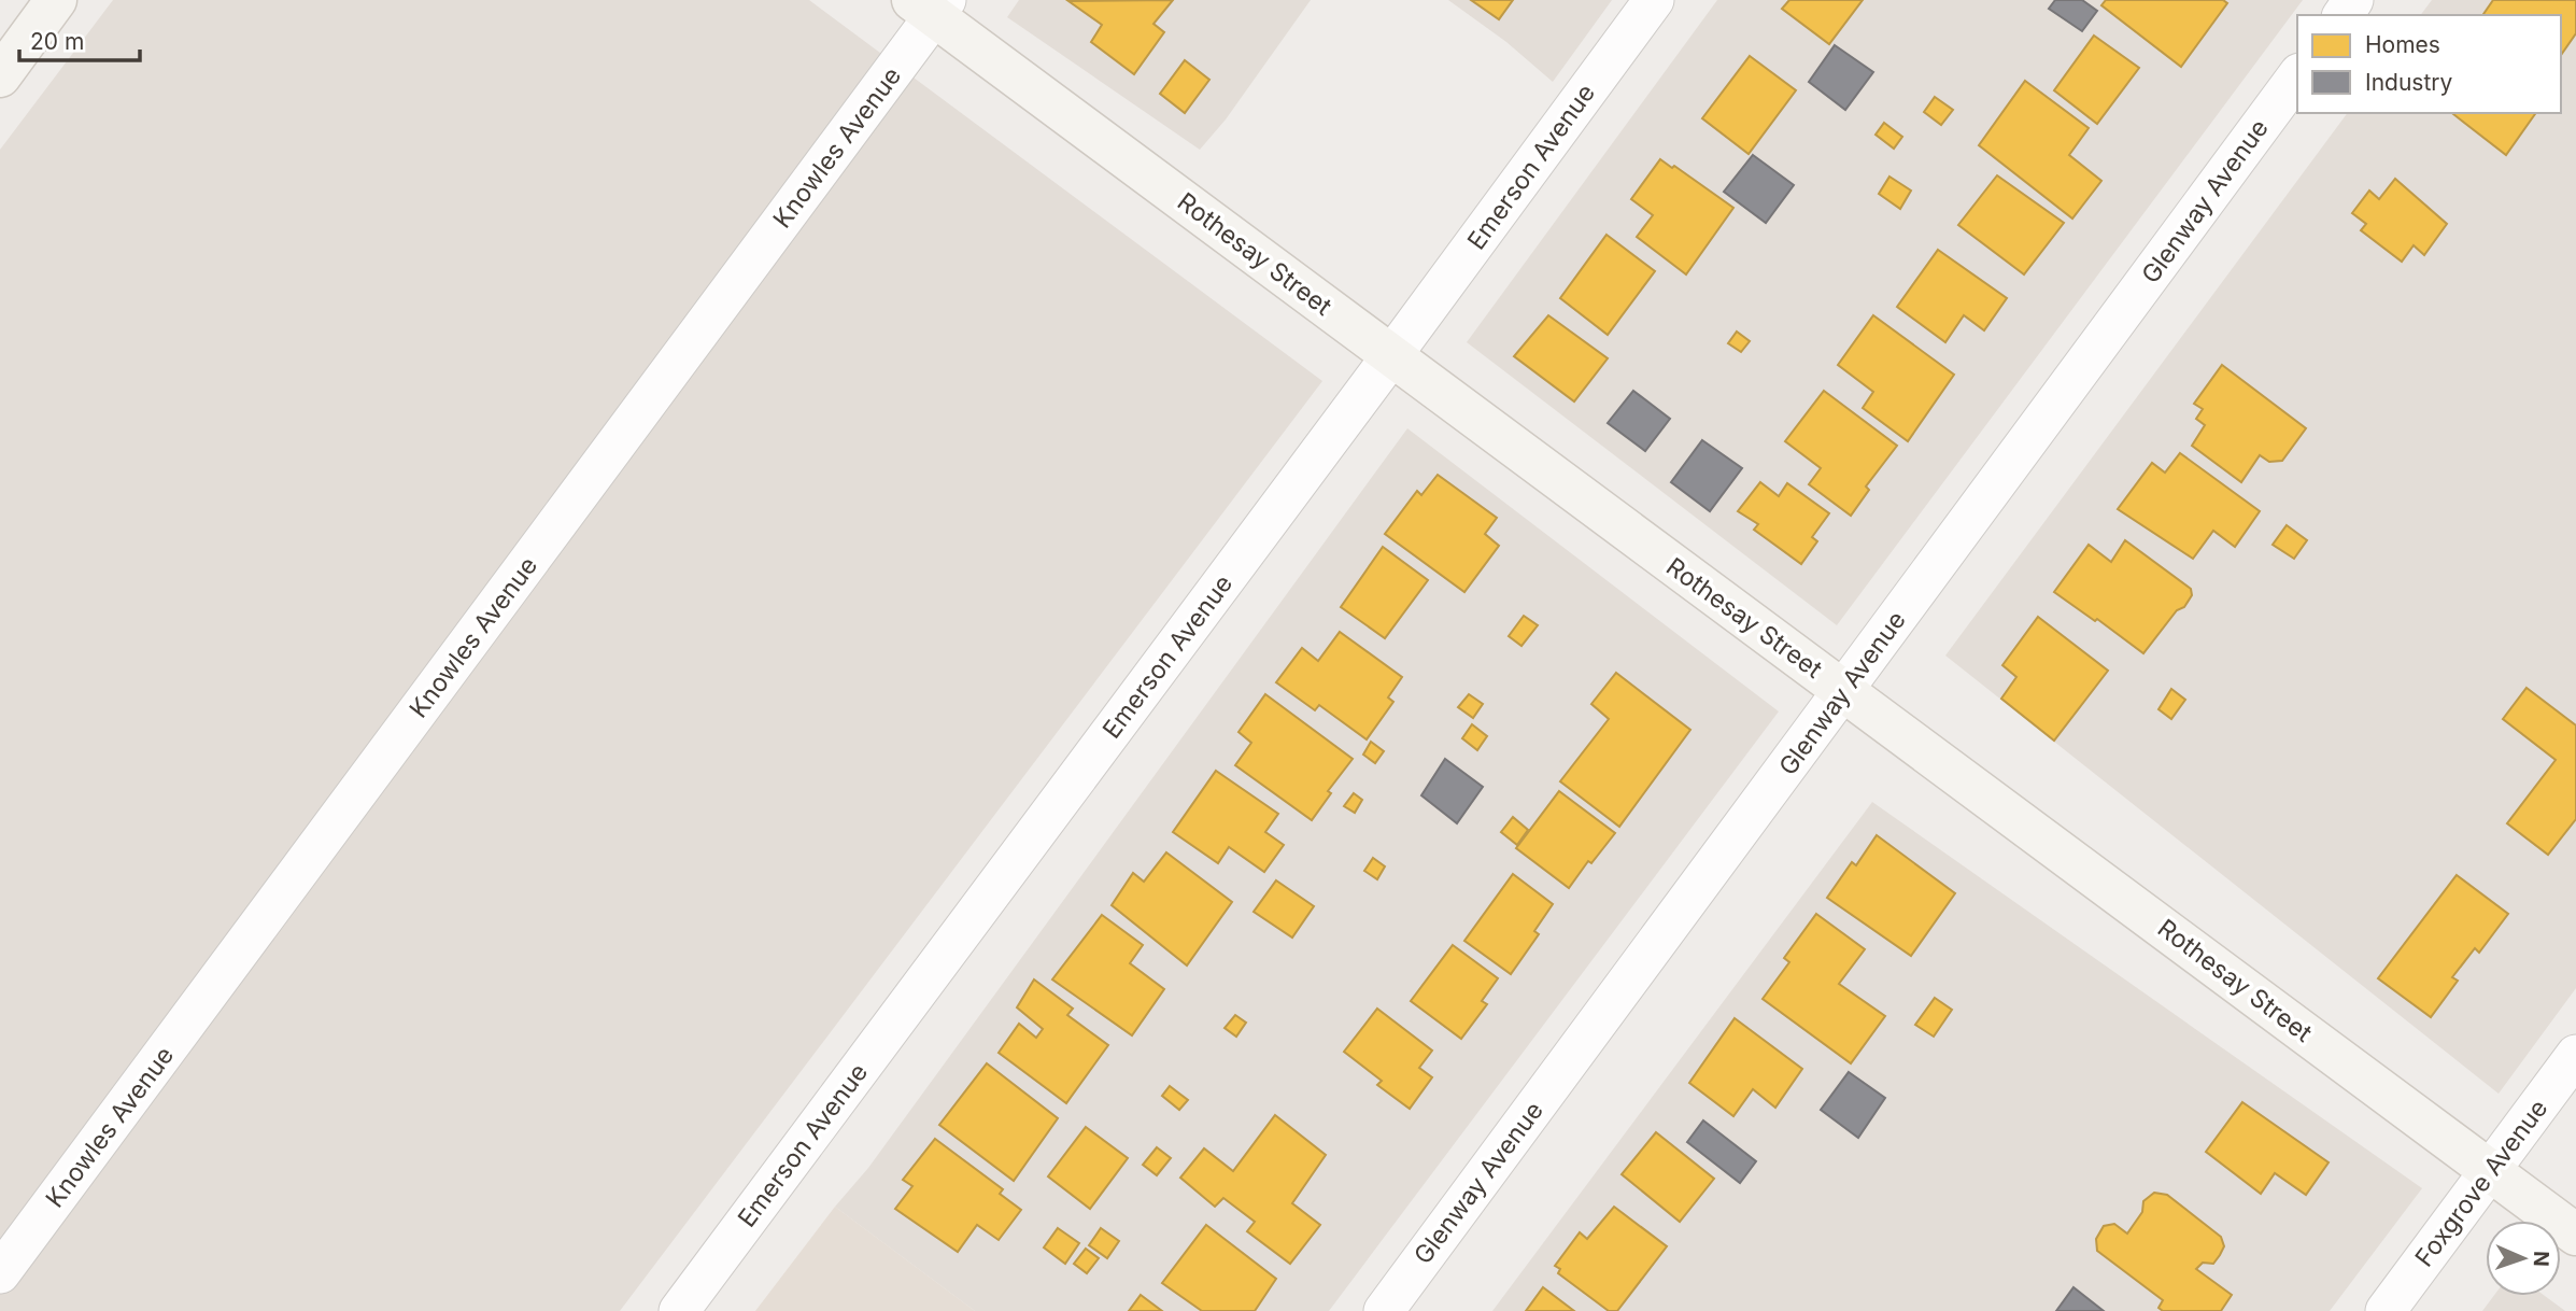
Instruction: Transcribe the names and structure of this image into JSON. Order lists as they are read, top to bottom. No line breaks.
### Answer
{"streets":{"street":["Knowles Avenue","Emerson Avenue","Glenway Avenue","Rothesay Street","Foxgrove Avenue"]},"crossings":[["Knowles Avenue","Rothesay Street"],["Emerson Avenue","Rothesay Street"],["Glenway Avenue","Rothesay Street"],["Rothesay Street","Foxgrove Avenue"]],"legend":["Homes","Industry"],"scale_bar":"20 m","north":"right"}
